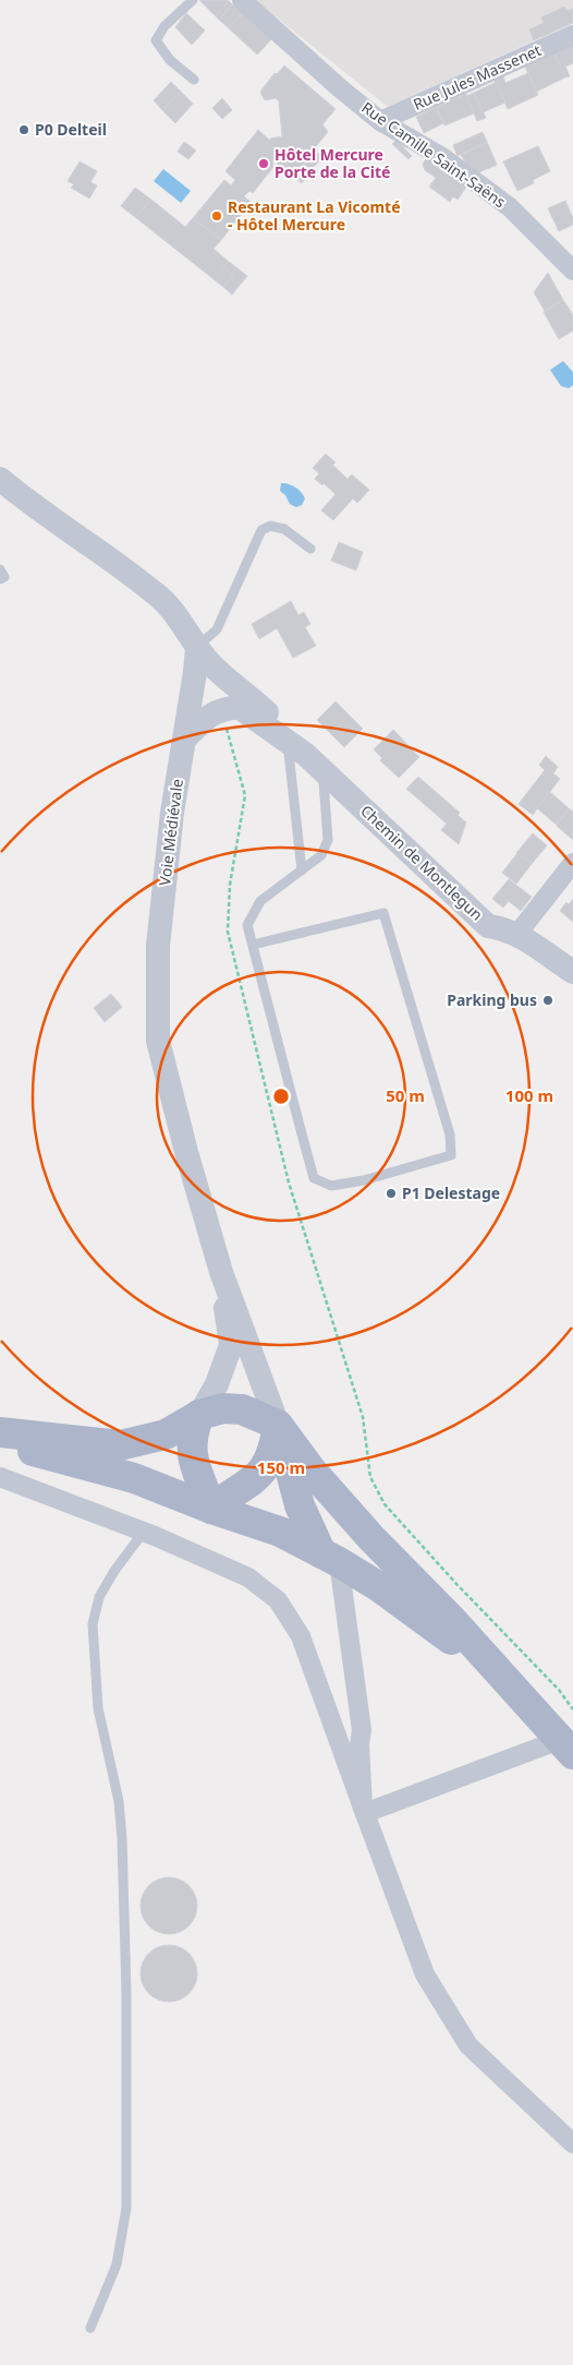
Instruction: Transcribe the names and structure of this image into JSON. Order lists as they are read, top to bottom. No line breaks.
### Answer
{"streets":{"street":["Rue Jules Massenet","Rue Camille Saint-Saëns","Voie Médiévale","Chemin de Montlegun"]},"crossings":[["Rue Jules Massenet","Rue Camille Saint-Saëns"],["Voie Médiévale","Chemin de Montlegun"]],"places":["P0 Delteil","Hôtel Mercure Porte de la Cité","Restaurant La Vicomté - Hôtel Mercure","Parking bus","P1 Delestage"],"rings":["50 m","100 m","150 m"]}
